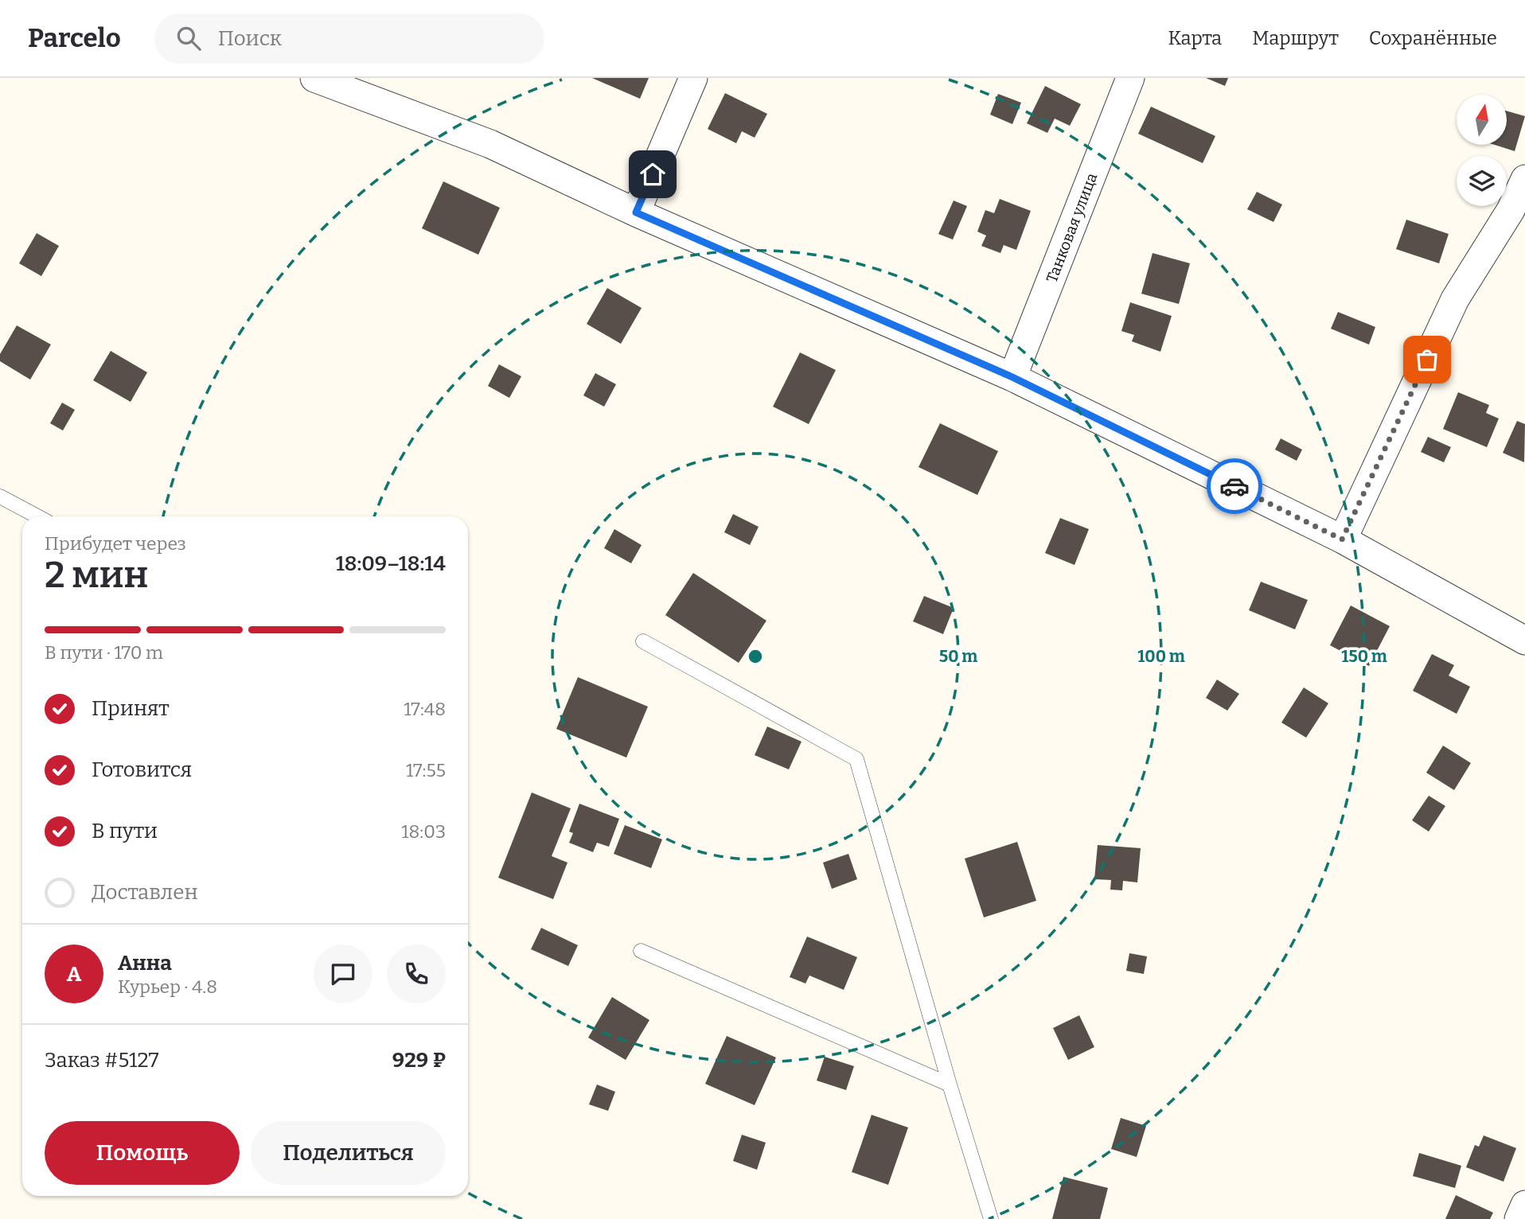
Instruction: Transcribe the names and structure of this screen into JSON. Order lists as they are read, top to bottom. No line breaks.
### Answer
{"streets":{"street":["Танковая улица"]},"north":"top","page":{"header":"Parcelo","search":"Поиск","nav":["Карта","Маршрут","Сохранённые"],"heading":["2 мин","Прибудет через","18:09–18:14"],"panel":["Анна","Курьер · 4.8","Заказ #5127","929 ₽"],"bar":"В пути · 170 m","list":[["Принят","17:48"],["Готовится","17:55"],["В пути","18:03"],"Доставлен"],"round":"А","buttons":["Помощь","Поделиться"]},"rings":["50 m","100 m","150 m"]}
